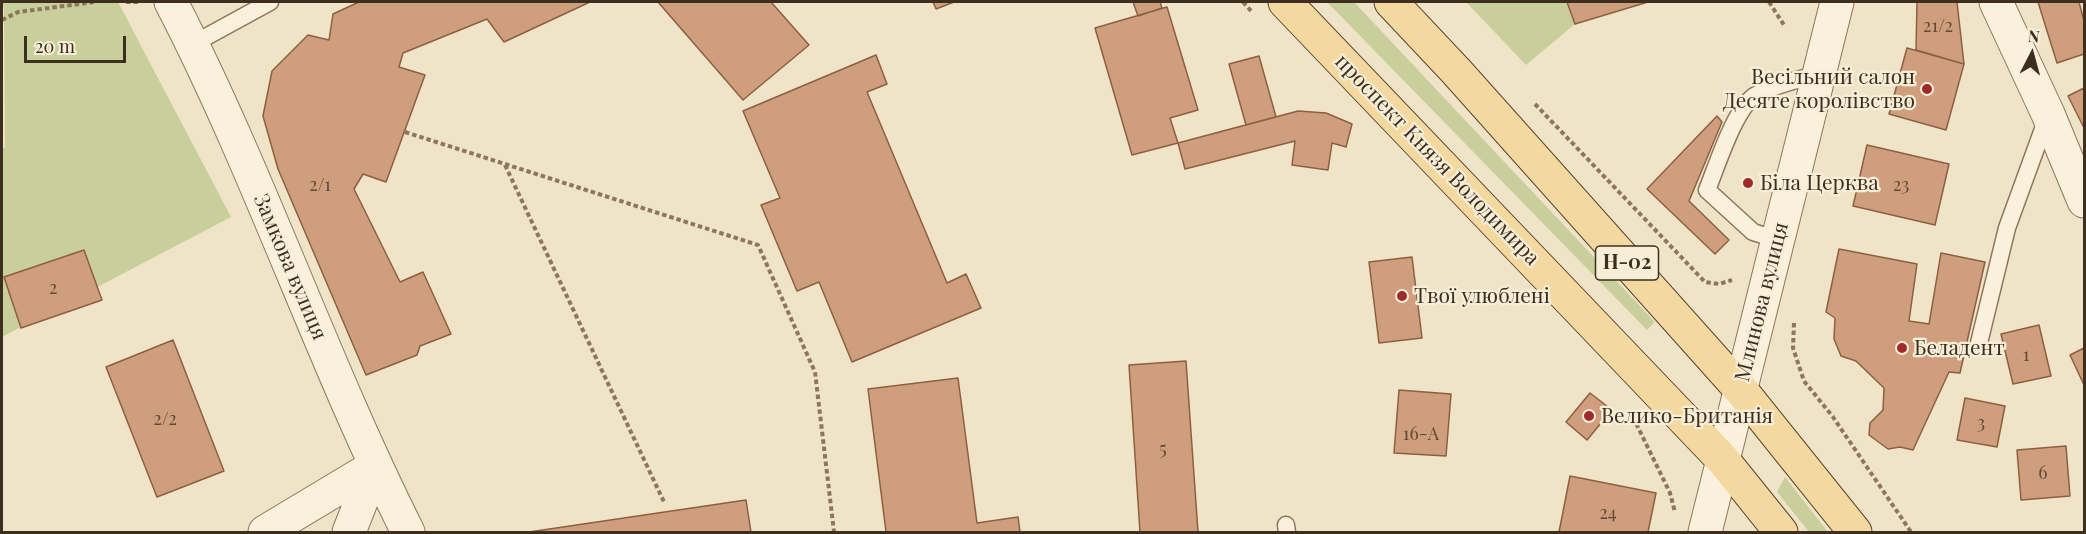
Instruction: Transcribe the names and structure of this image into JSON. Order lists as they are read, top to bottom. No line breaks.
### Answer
{"streets":{"main road":["проспект Князя Володимира","Н-02"],"street":["Замкова вулиця","Млинова вулиця"]},"crossings":[["проспект Князя Володимира","Млинова вулиця"],["Н-02","Млинова вулиця"]],"places":["Весільний салон Десяте королівство","Біла Церква","Твої улюблені","Беладент","Велико-Британія"],"house_numbers":["21/2","2/1","23","2","1","2/2","3","16-А","5","6","24"],"scale_bar":"20 m","north":"top"}
